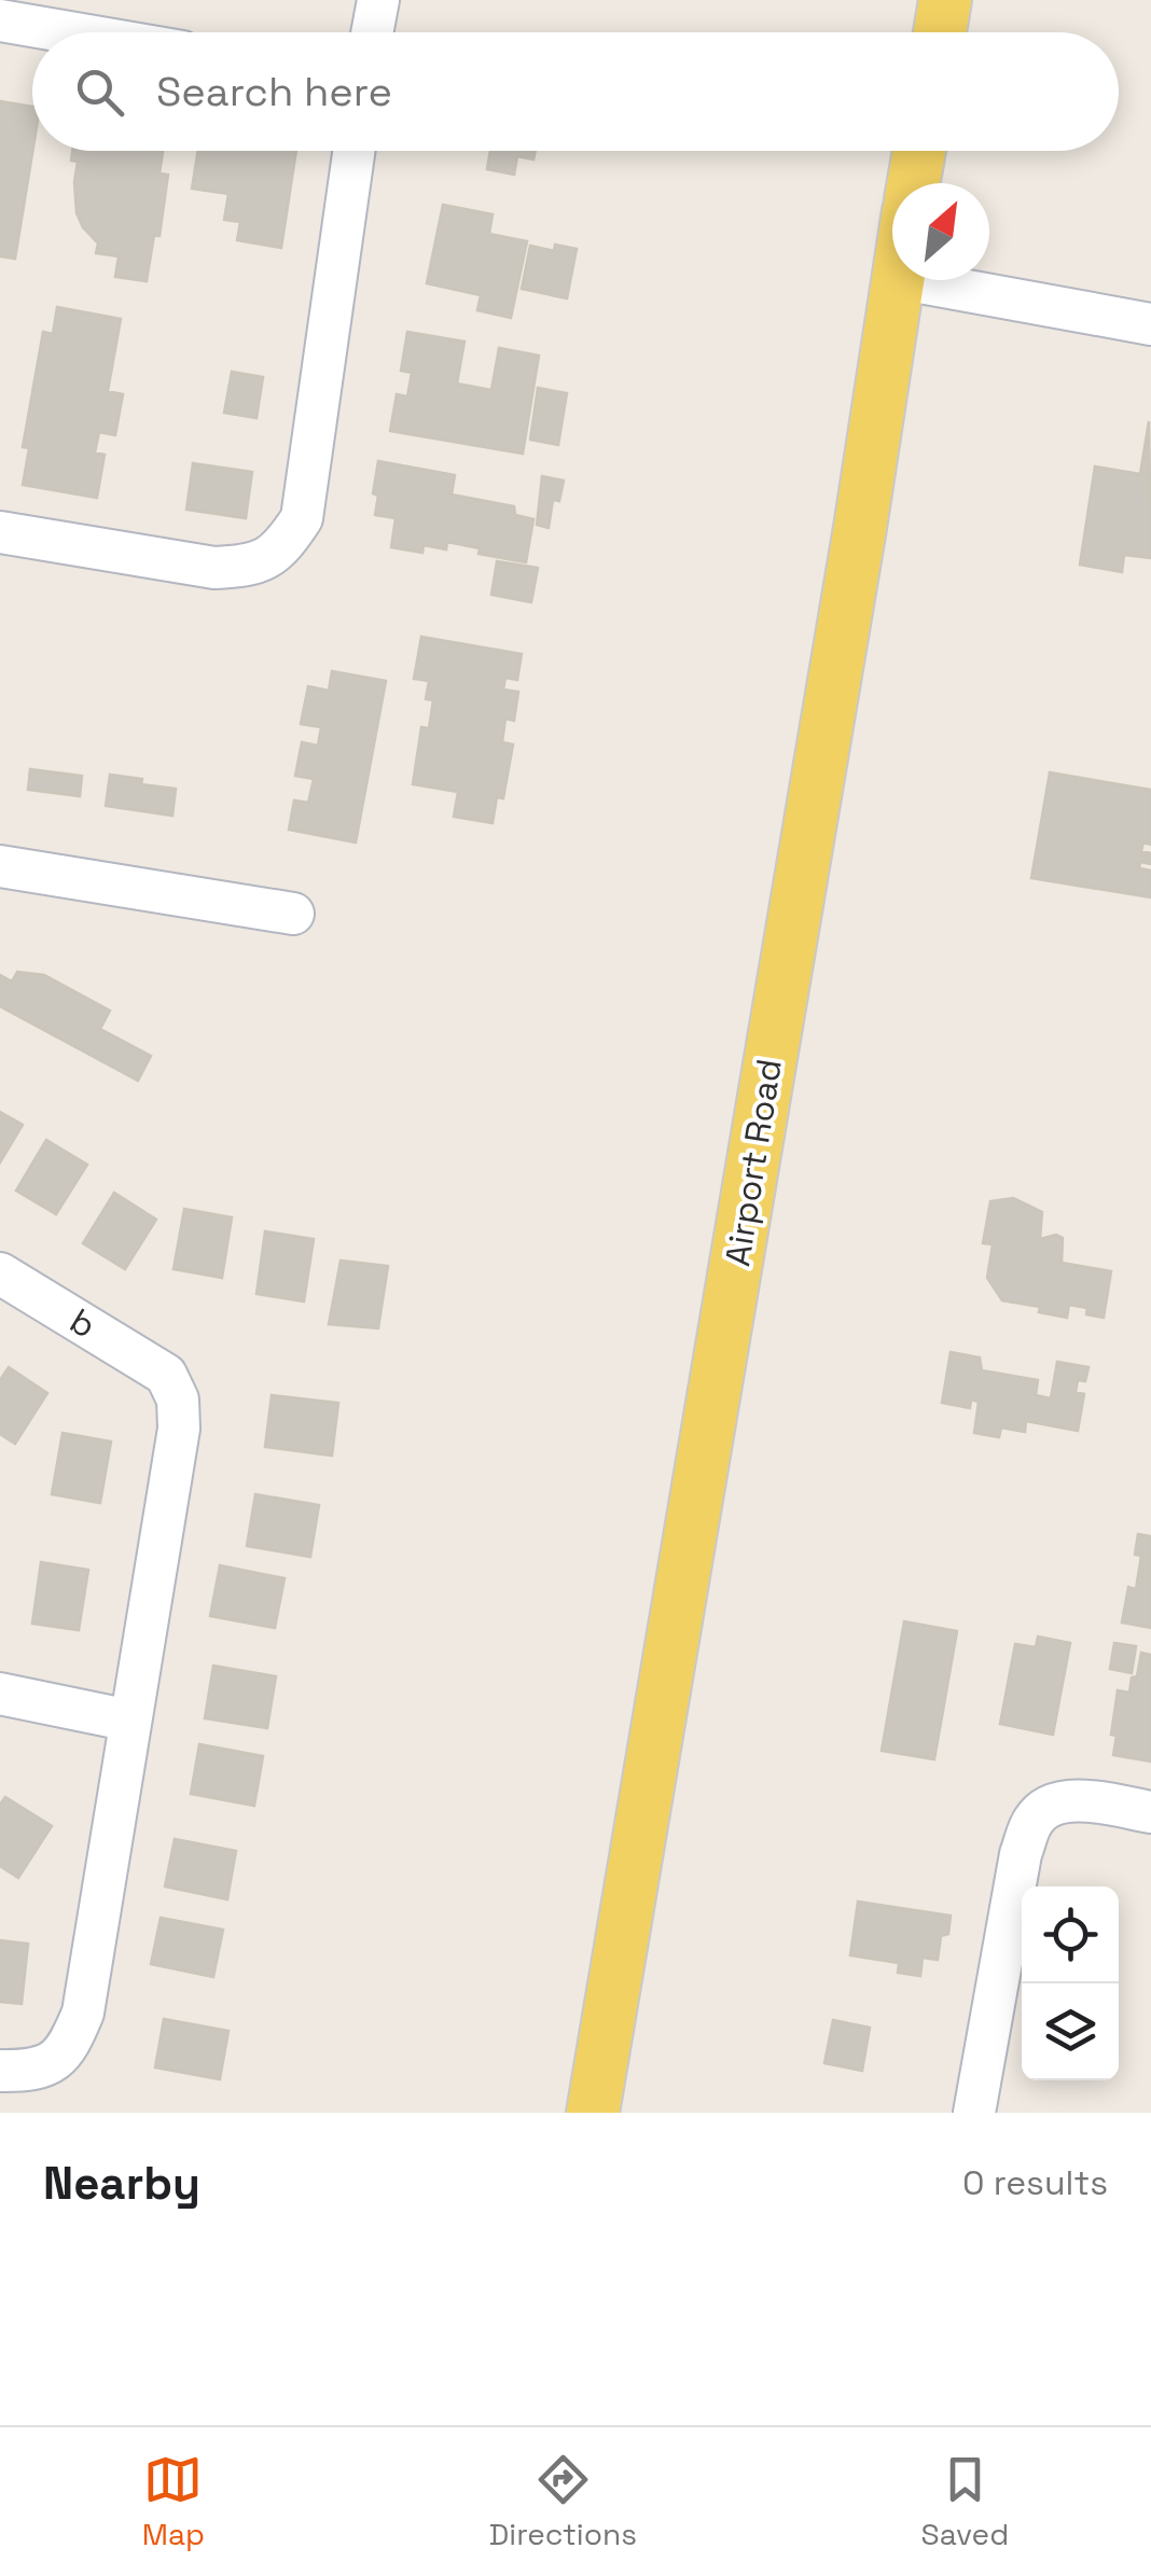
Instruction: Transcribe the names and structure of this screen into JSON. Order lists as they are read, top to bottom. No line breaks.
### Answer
{"streets":{"main road":["Airport Road"],"street":["b"]},"north":"top right","page":{"search":"Search here","heading":["Nearby","0 results"],"nav":["Map","Directions","Saved"]}}
